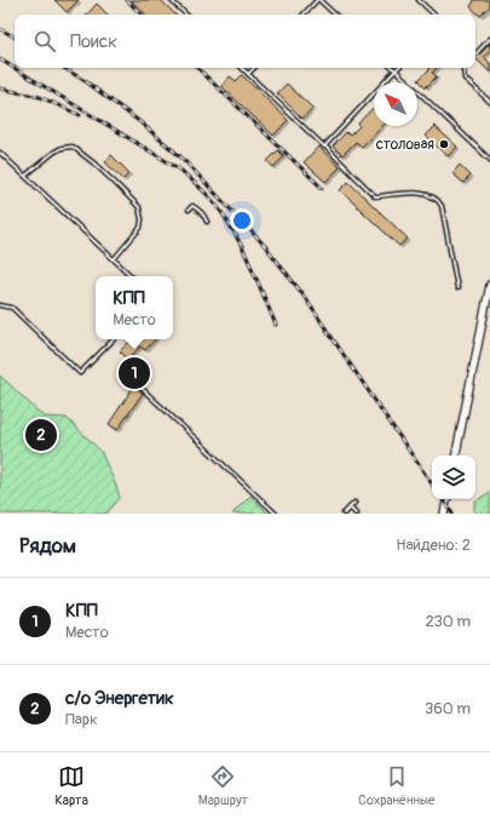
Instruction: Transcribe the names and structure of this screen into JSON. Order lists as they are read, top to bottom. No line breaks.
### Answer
{"places":["столовая"],"north":"top left","page":{"search":"Поиск","popup":["КПП","Место"],"pins":["1","2"],"heading":["Рядом","Найдено: 2"],"list":[{"mark":"1","name":"КПП","note":"Место","value":"230 m"},{"mark":"2","name":"с/о Энергетик","note":"Парк","value":"360 m"}],"nav":["Карта","Маршрут","Сохранённые"]}}
